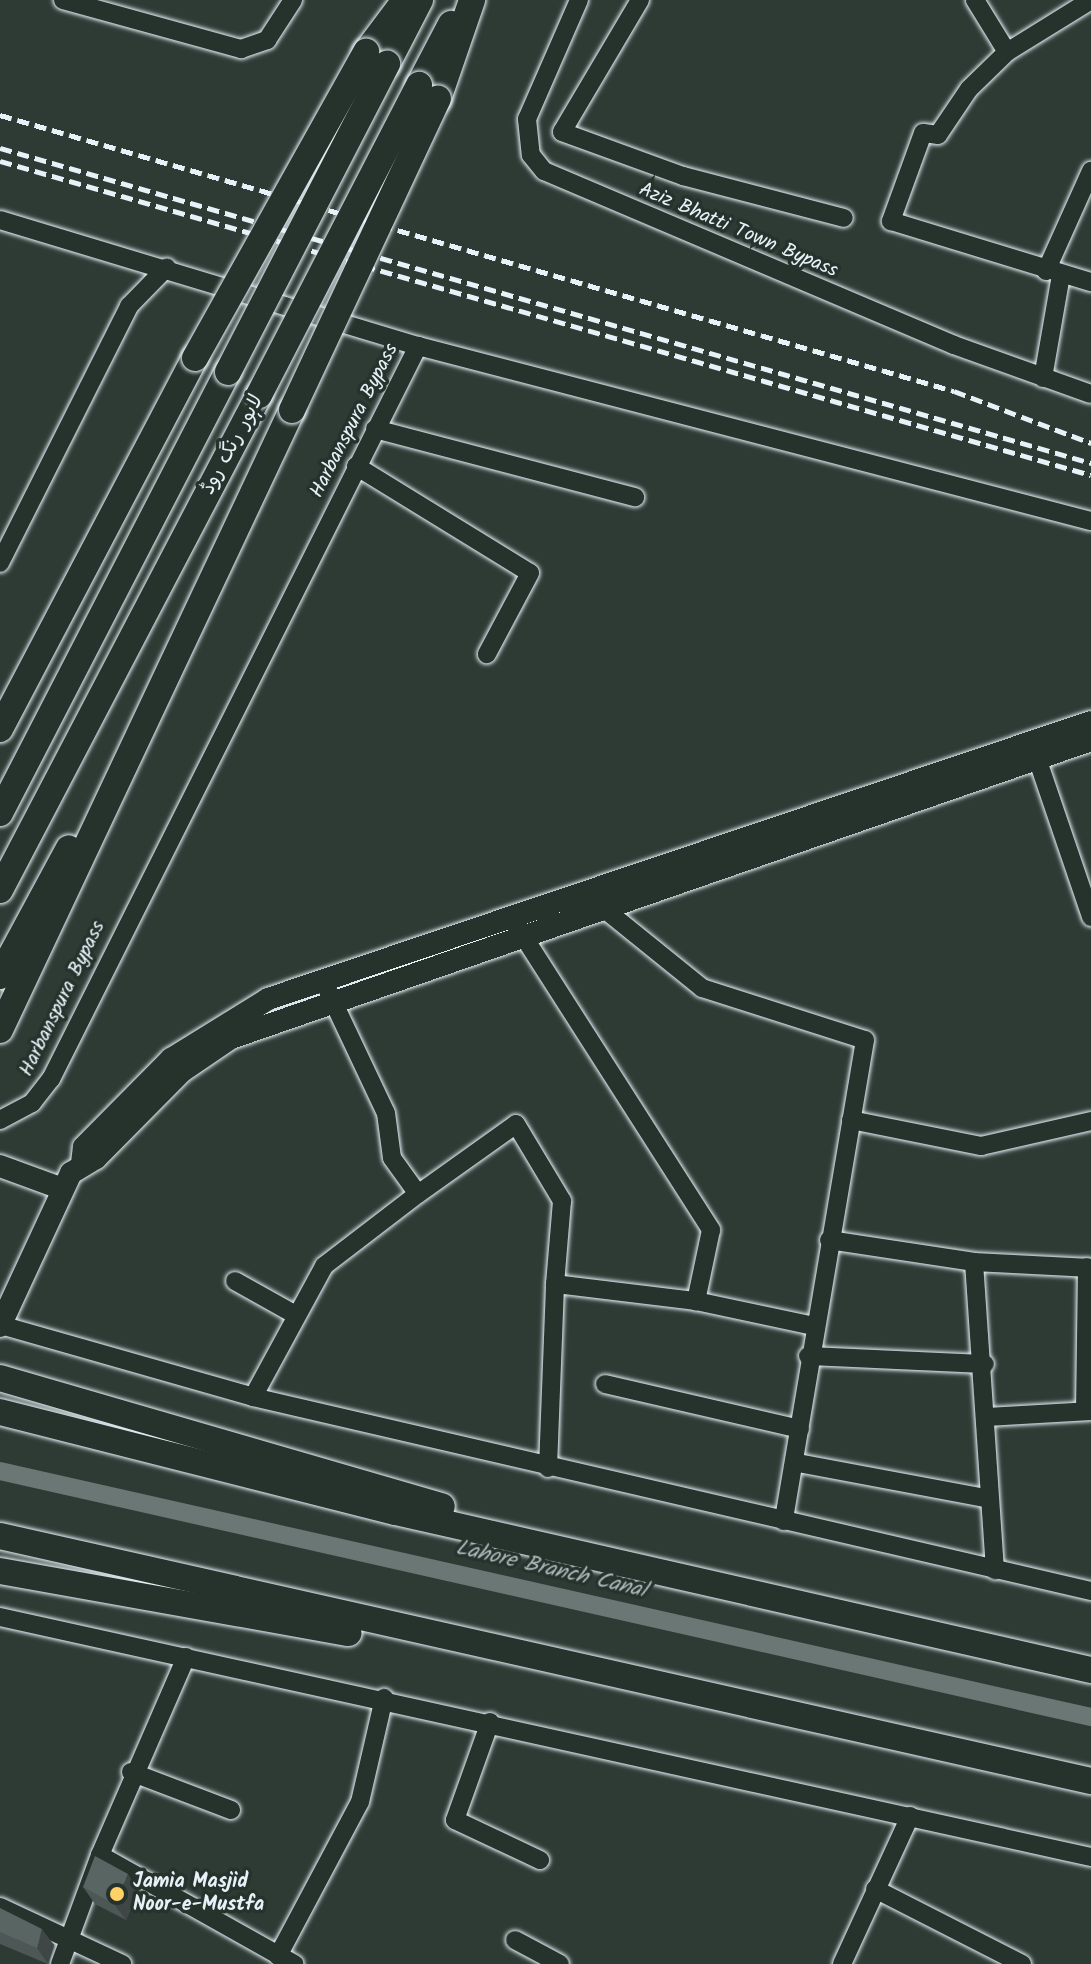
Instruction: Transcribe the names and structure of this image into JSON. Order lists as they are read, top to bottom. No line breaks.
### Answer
{"streets":{"highway":["لاہور رنگ روڈ"],"street":["Aziz Bhatti Town Bypass","Harbanspura Bypass"]},"water":["Lahore Branch Canal"],"places":["Jamia Masjid Noor-e-Mustfa"]}
